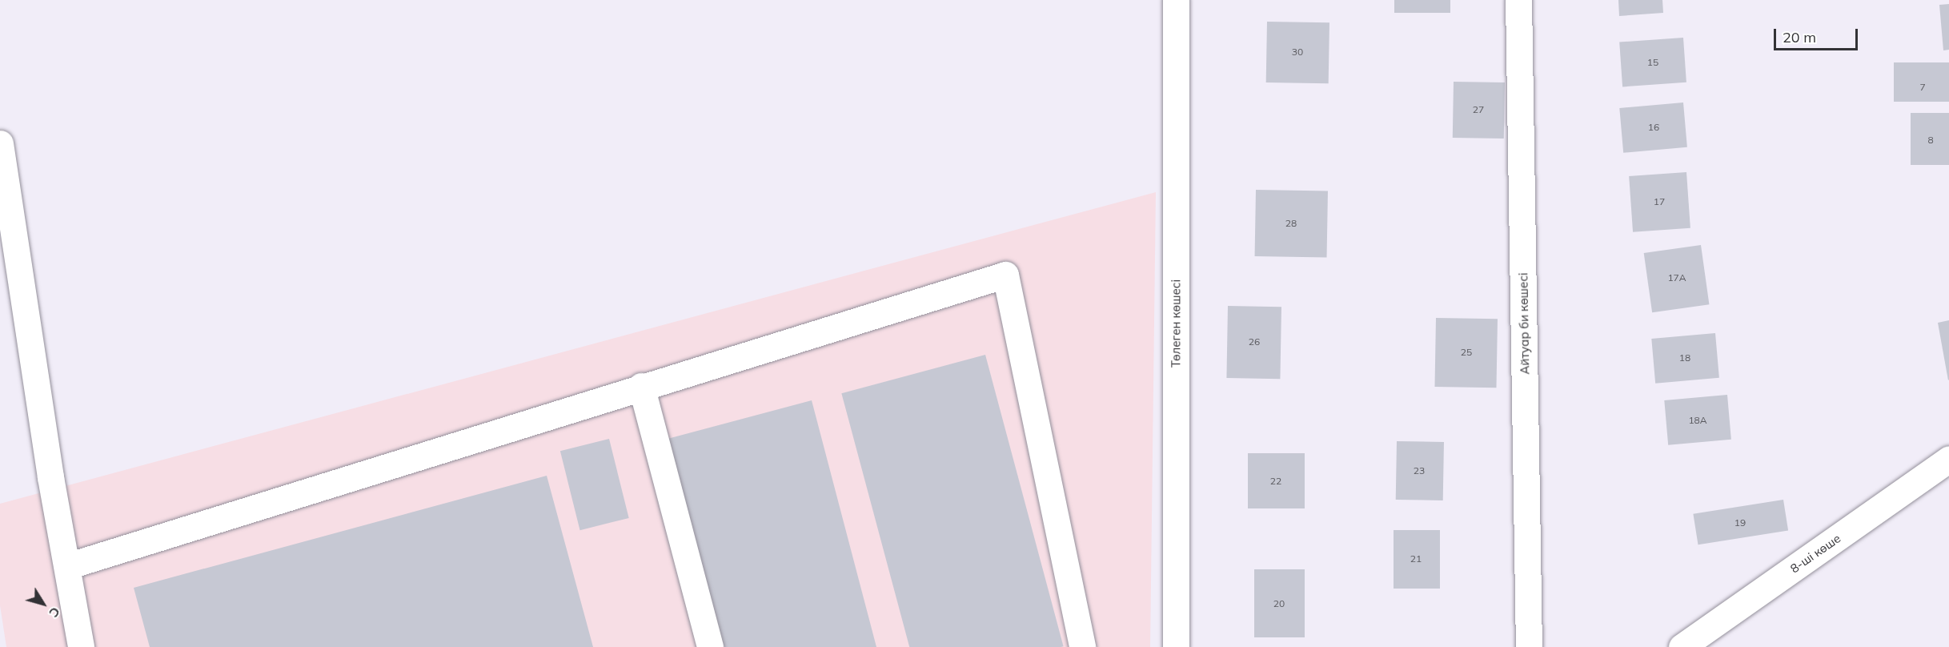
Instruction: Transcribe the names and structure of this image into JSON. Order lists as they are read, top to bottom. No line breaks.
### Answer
{"streets":{"street":["Төлеген көшесі","Айтуар би көшесі","8-шi көше"]},"house_numbers":["30","15","7","27","16","8","17","28","17А","26","25","18","18А","23","22","19","21","20"],"scale_bar":"20 m","north":"bottom right"}
